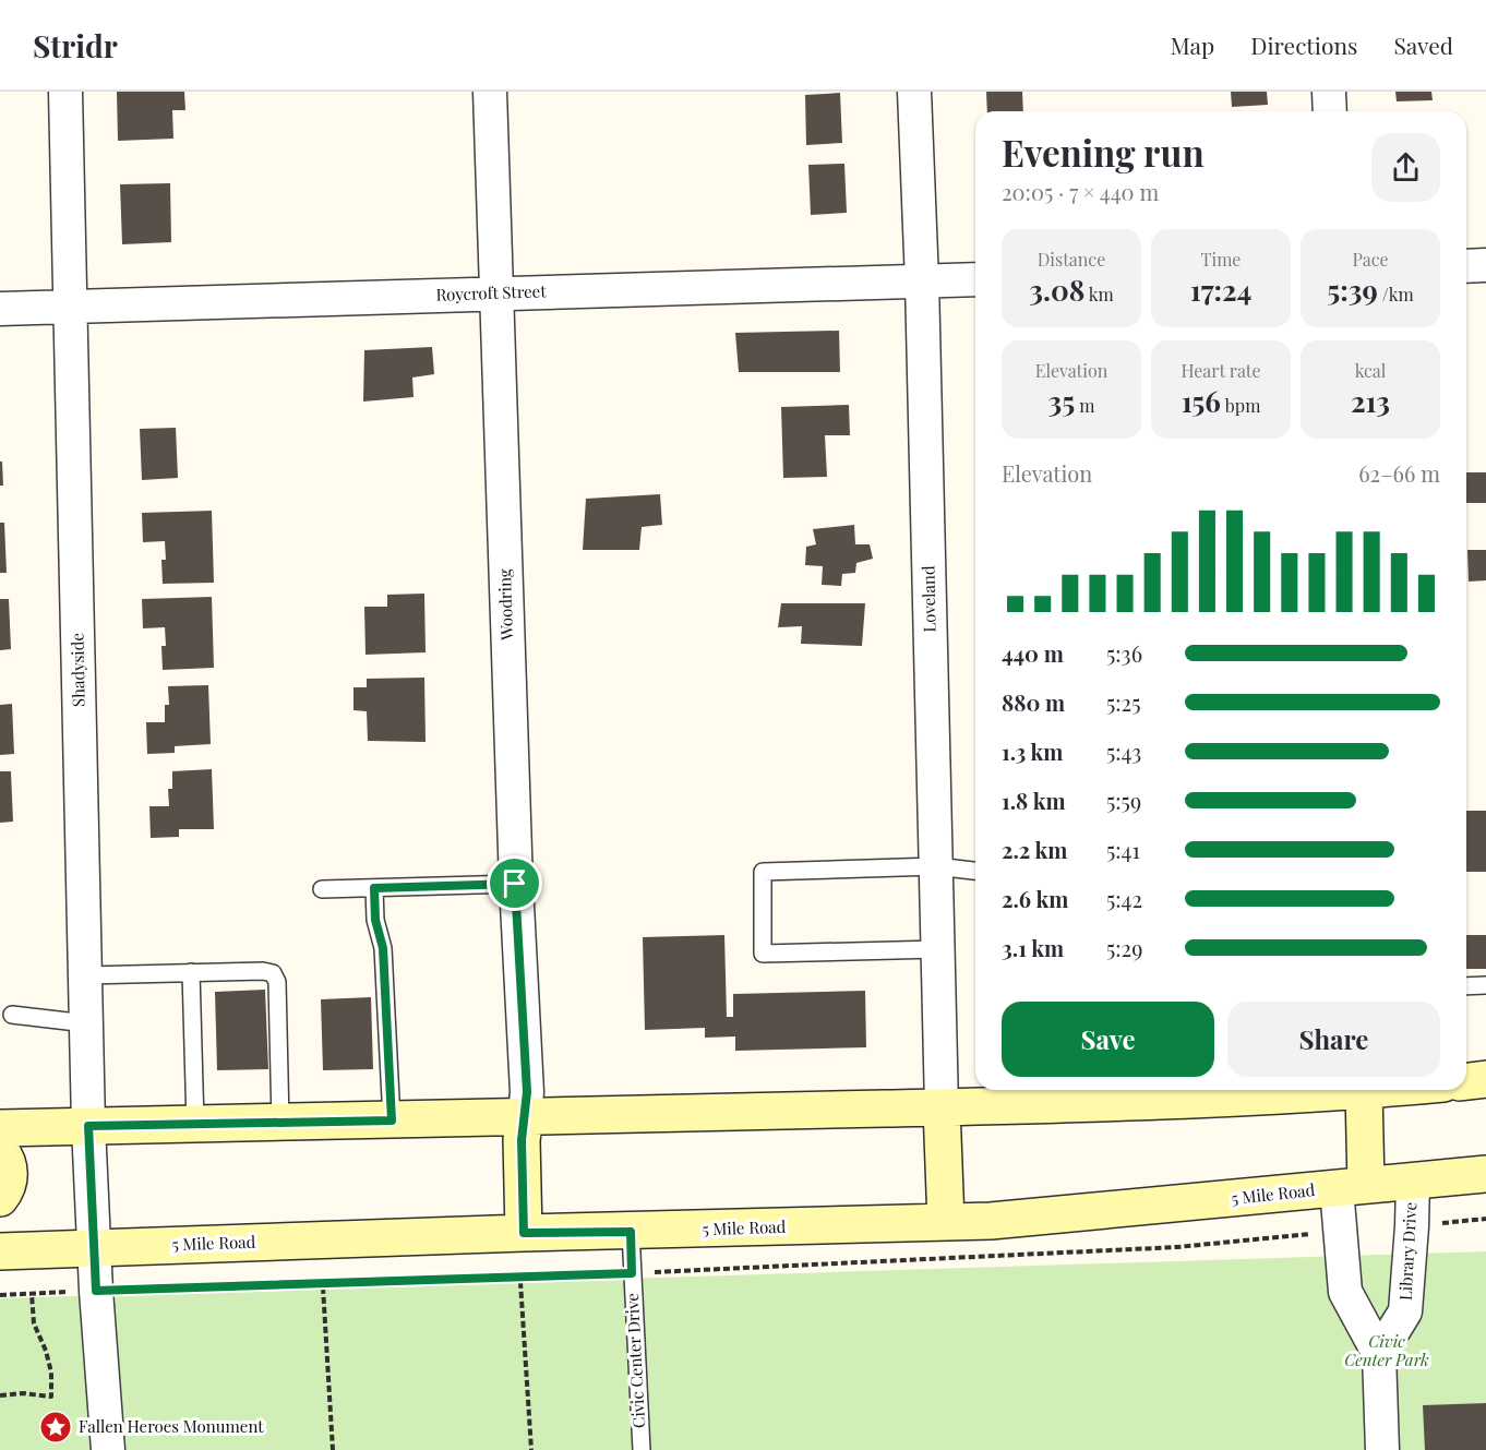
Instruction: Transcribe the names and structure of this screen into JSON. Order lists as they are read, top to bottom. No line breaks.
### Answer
{"streets":{"main road":["5 Mile Road"],"street":["Roycroft Street","Loveland","Woodring","Shadyside","Library Drive"],"lane":["Civic Center Drive"]},"crossings":[["Roycroft Street","Loveland"],["Roycroft Street","Woodring"],["Roycroft Street","Shadyside"],["Shadyside","5 Mile Road"],["5 Mile Road","Library Drive"],["5 Mile Road","Civic Center Drive"]],"parks":["Civic Center Park"],"places":{"place":["Fallen Heroes Monument"]},"page":{"header":"Stridr","nav":["Map","Directions","Saved"],"heading":["Evening run","20:05 · 7 × 440 m"],"stats":[["Distance","3.08 km"],["Time","17:24"],["Pace","5:39 /km"],["Elevation","35 m"],["Heart rate","156 bpm"],["kcal","213"]],"chart":["Elevation","62–66 m"],"list":[{"name":"440 m","note":"5:36"},{"name":"880 m","note":"5:25"},{"name":"1.3 km","note":"5:43"},{"name":"1.8 km","note":"5:59"},{"name":"2.2 km","note":"5:41"},{"name":"2.6 km","note":"5:42"},{"name":"3.1 km","note":"5:29"}],"buttons":["Save","Share"]}}
